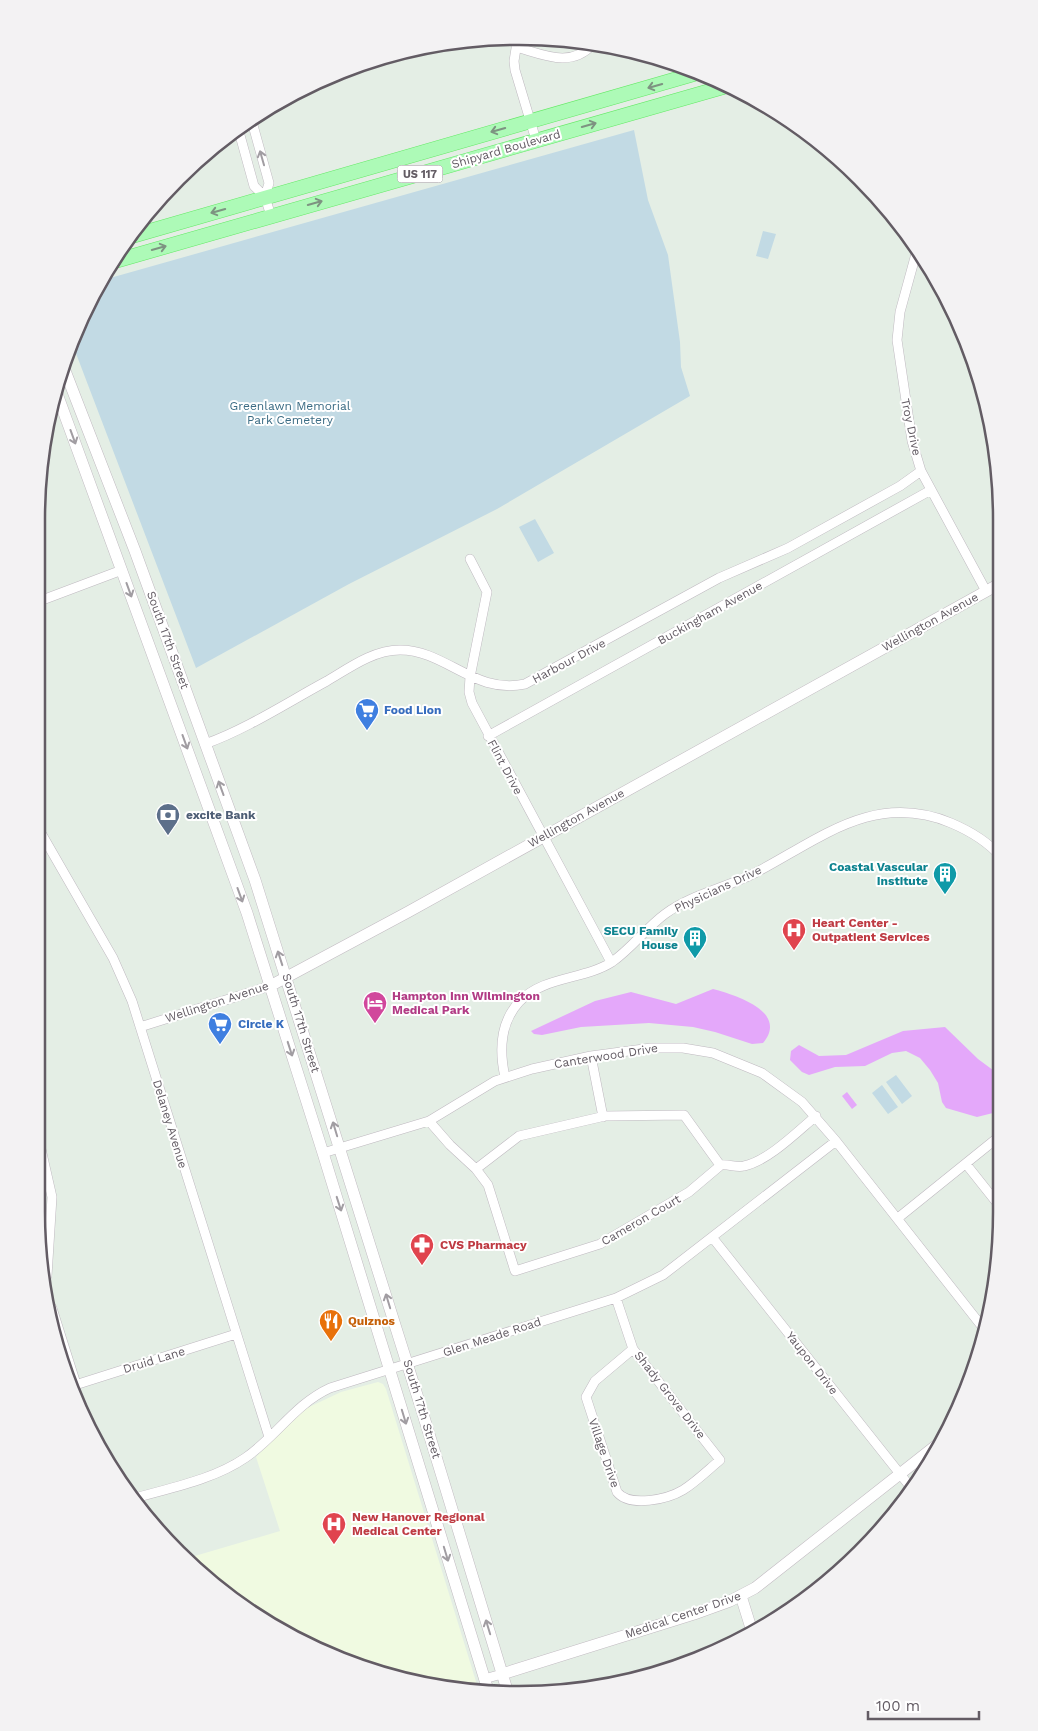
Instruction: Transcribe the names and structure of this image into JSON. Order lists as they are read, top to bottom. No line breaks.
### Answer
{"streets":{"main road":["Shipyard Boulevard","US 117","Wellington Avenue","South 17th Street","Medical Center Drive"],"street":["Troy Drive","Buckingham Avenue","Harbour Drive","Flint Drive","Physicians Drive","Canterwood Drive","Delaney Avenue","Cameron Court","Glen Meade Road","Druid Lane","Yaupon Drive","Shady Grove Drive","Village Drive"]},"crossings":[["Troy Drive","Buckingham Avenue"],["Troy Drive","Wellington Avenue"],["Troy Drive","Harbour Drive"],["Buckingham Avenue","Flint Drive"],["Wellington Avenue","South 17th Street"],["Wellington Avenue","Flint Drive"],["Wellington Avenue","Delaney Avenue"],["South 17th Street","Harbour Drive"],["South 17th Street","Canterwood Drive"],["South 17th Street","Glen Meade Road"],["South 17th Street","Medical Center Drive"],["Harbour Drive","Flint Drive"],["Flint Drive","Physicians Drive"],["Physicians Drive","Canterwood Drive"],["Canterwood Drive","Cameron Court"],["Canterwood Drive","Glen Meade Road"],["Delaney Avenue","Glen Meade Road"],["Delaney Avenue","Druid Lane"],["Glen Meade Road","Yaupon Drive"],["Glen Meade Road","Shady Grove Drive"],["Yaupon Drive","Medical Center Drive"],["Shady Grove Drive","Village Drive"]],"parks":["Greenlawn Memorial Park Cemetery"],"places":{"supermarket":["Food Lion","Circle K"],"bank":["excite Bank"],"building":["Coastal Vascular Institute","SECU Family House"],"hospital":["Heart Center - Outpatient Services","New Hanover Regional Medical Center"],"hotel":["Hampton Inn Wilmington Medical Park"],"pharmacy":["CVS Pharmacy"],"restaurant":["Quiznos"]},"scale_bar":"100 m"}
